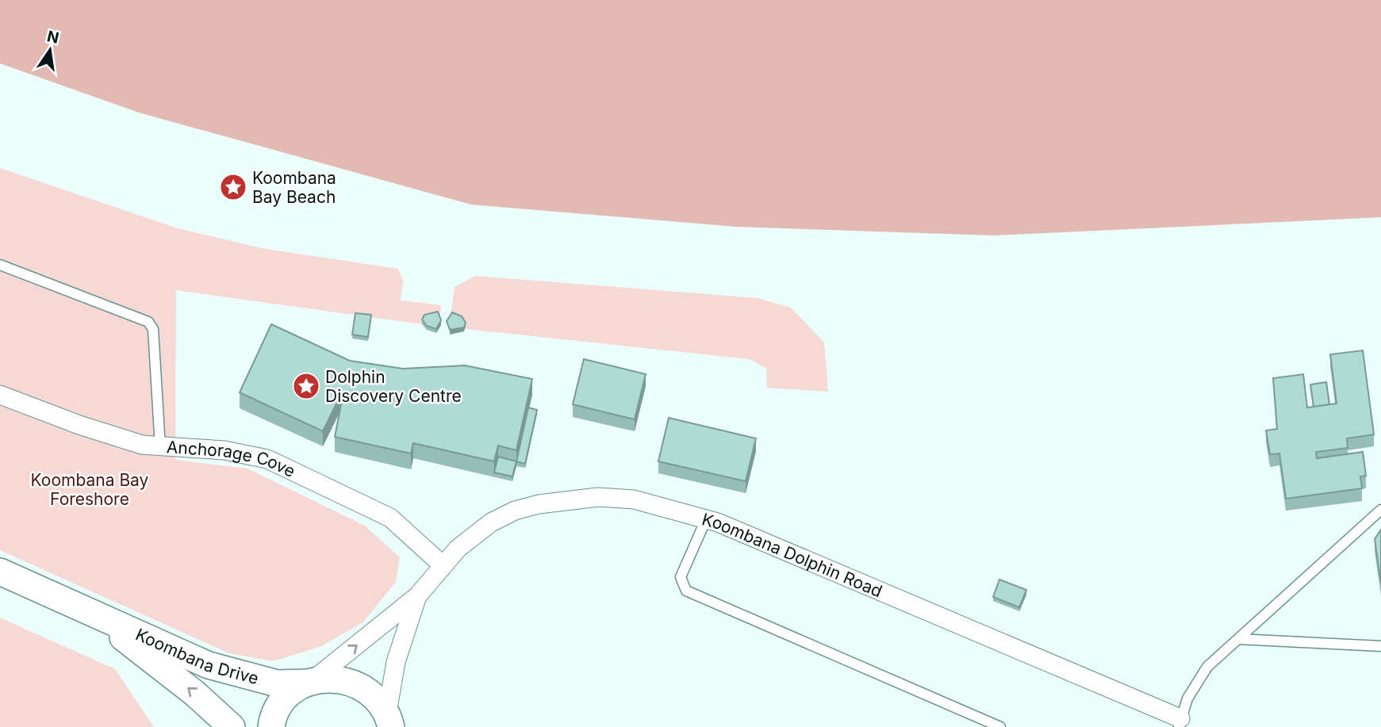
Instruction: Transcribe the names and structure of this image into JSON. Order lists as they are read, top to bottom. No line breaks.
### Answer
{"streets":{"main road":["Koombana Drive"],"street":["Anchorage Cove","Koombana Dolphin Road"]},"crossings":[["Anchorage Cove","Koombana Dolphin Road"],["Koombana Dolphin Road","Koombana Drive"]],"parks":["Koombana Bay Foreshore"],"places":{"place":["Koombana Bay Beach","Dolphin Discovery Centre"]},"north":"top"}
